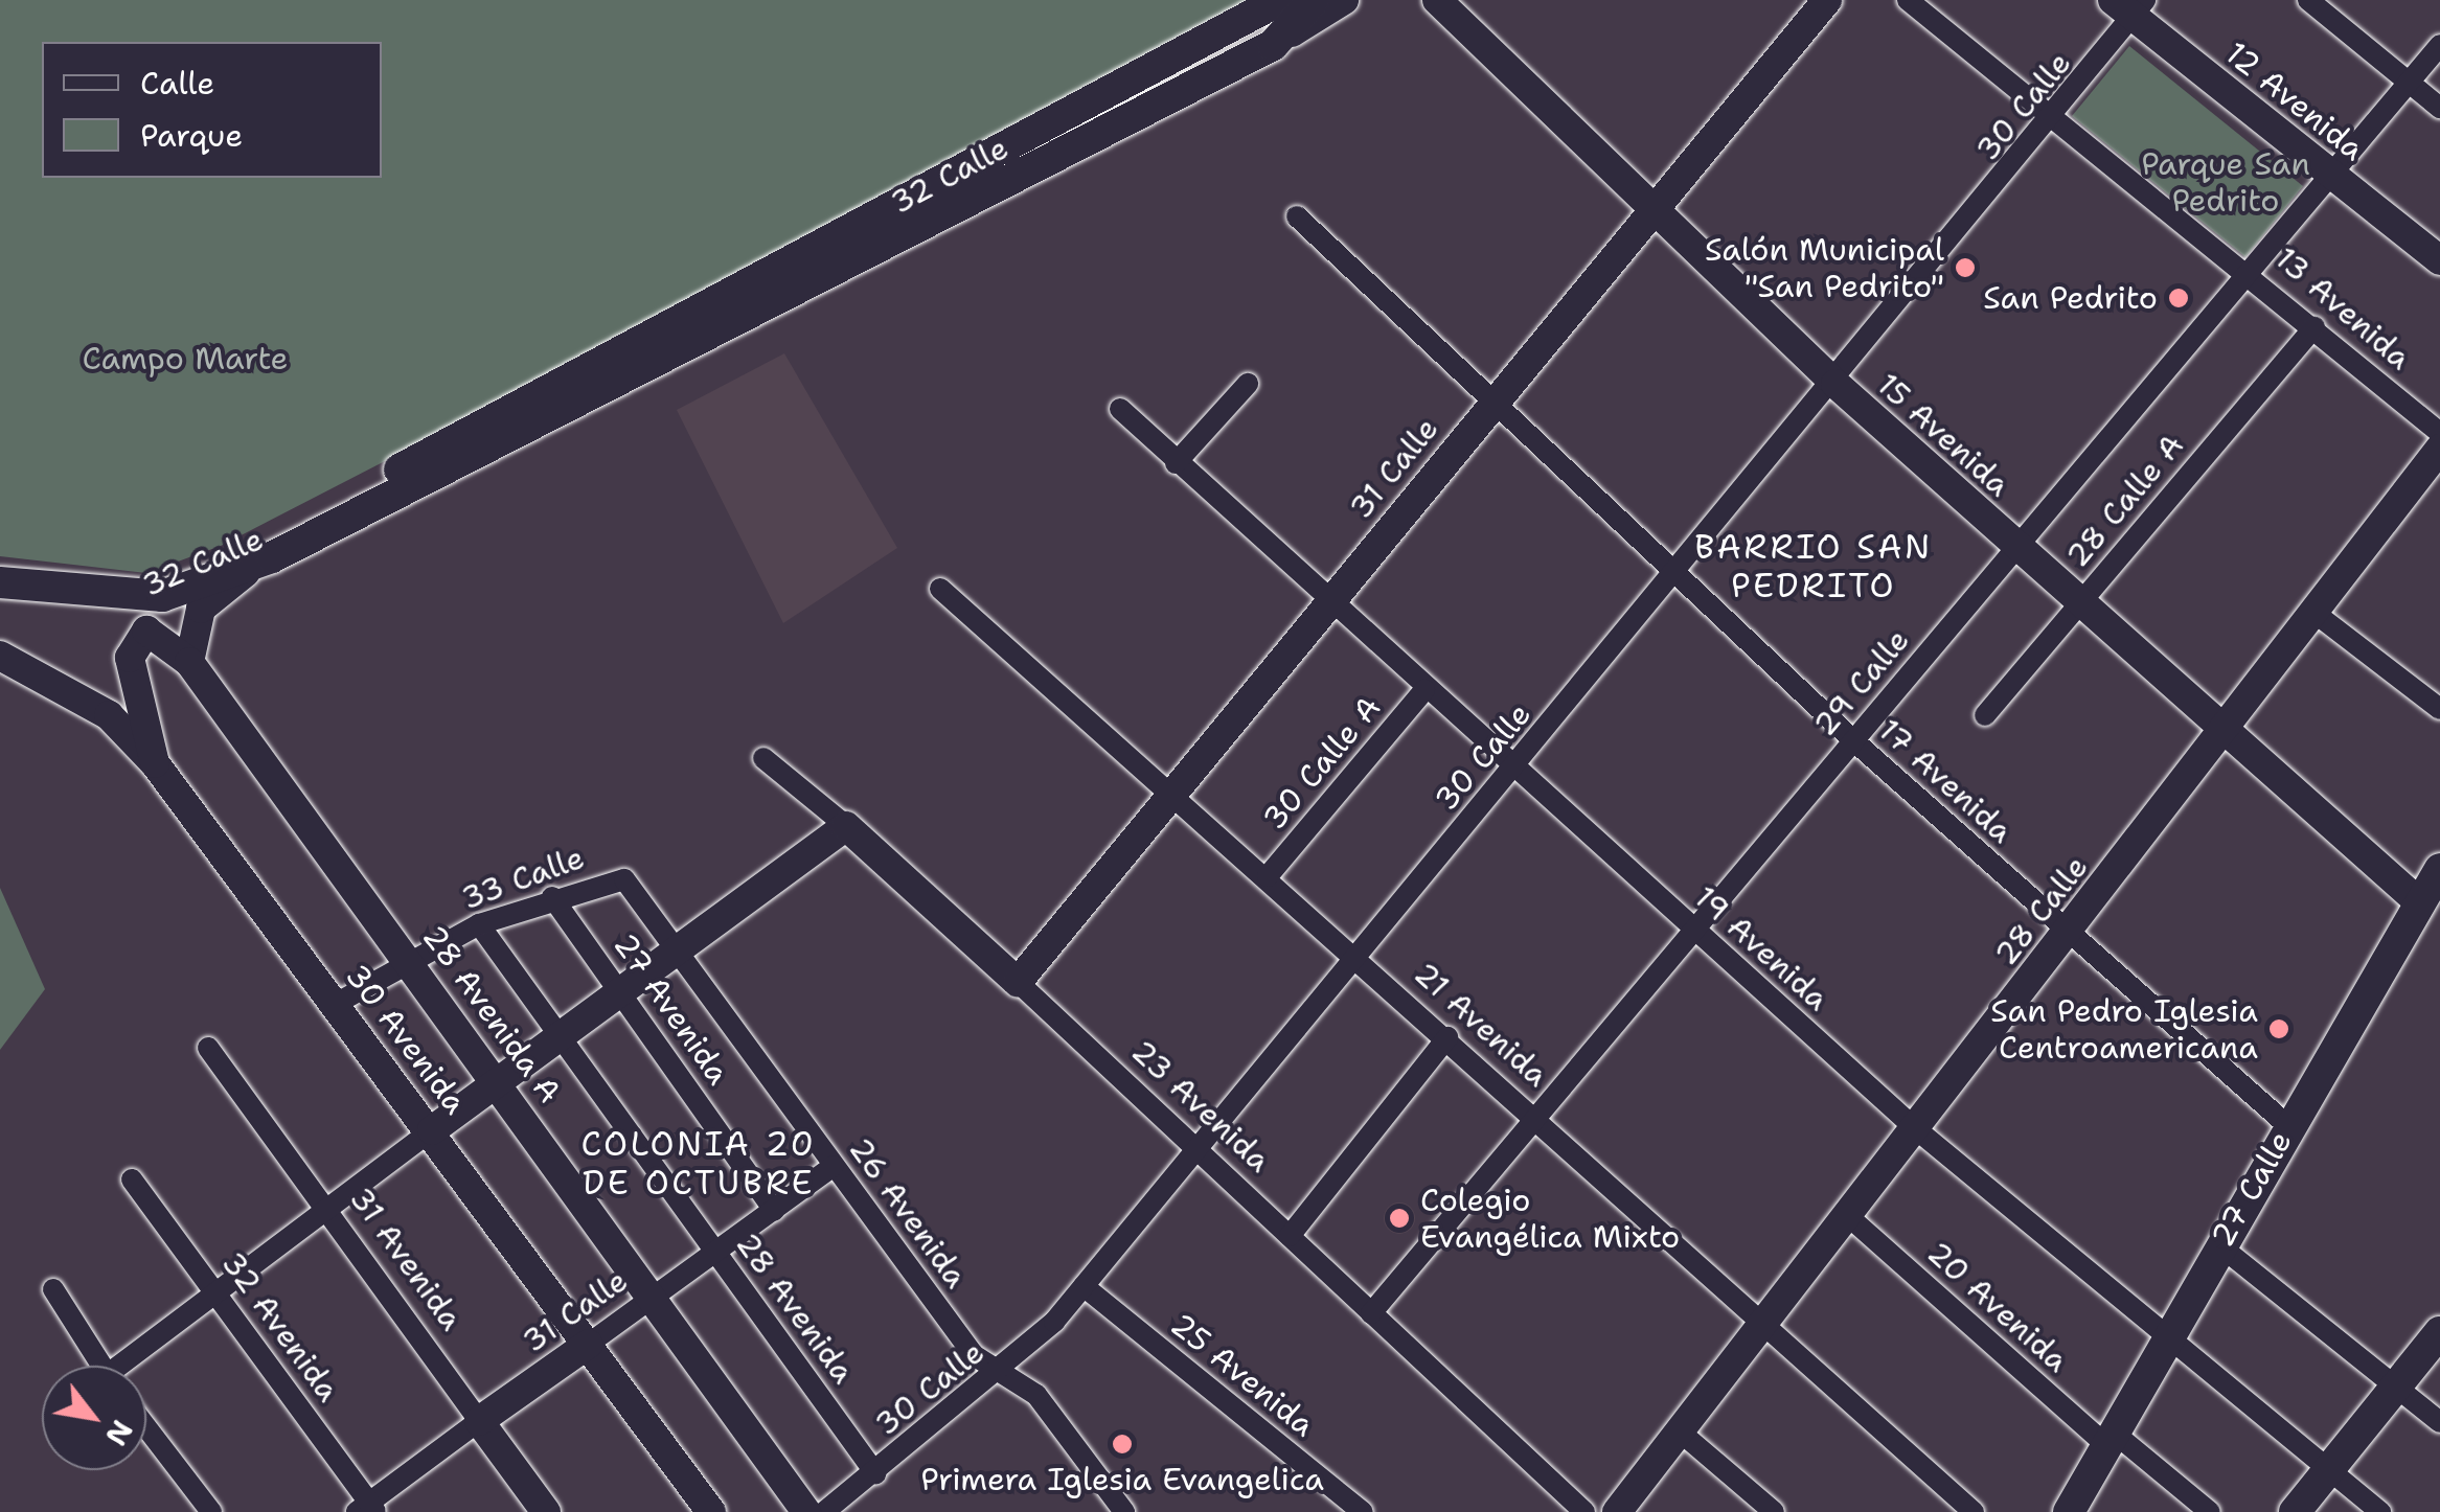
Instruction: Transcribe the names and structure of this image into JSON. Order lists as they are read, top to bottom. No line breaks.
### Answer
{"streets":{"main road":["32 Calle","27 Calle"],"street":["12 Avenida","30 Calle","13 Avenida","15 Avenida","31 Calle","28 Calle A","29 Calle","30 Calle A","17 Avenida","33 Calle","28 Calle","19 Avenida","27 Avenida","28 Avenida A","21 Avenida","30 Avenida","23 Avenida","26 Avenida","31 Avenida","20 Avenida","28 Avenida","32 Avenida","25 Avenida"]},"crossings":[["12 Avenida","30 Calle"],["12 Avenida","29 Calle"],["30 Calle","13 Avenida"],["30 Calle","15 Avenida"],["30 Calle","17 Avenida"],["30 Calle","19 Avenida"],["30 Calle","21 Avenida"],["30 Calle","23 Avenida"],["30 Calle","26 Avenida"],["30 Calle","28 Avenida"],["30 Calle","25 Avenida"],["13 Avenida","28 Calle A"],["13 Avenida","29 Calle"],["15 Avenida","31 Calle"],["15 Avenida","28 Calle A"],["15 Avenida","29 Calle"],["15 Avenida","28 Calle"],["15 Avenida","27 Calle"],["31 Calle","17 Avenida"],["31 Calle","19 Avenida"],["31 Calle","27 Avenida"],["31 Calle","28 Avenida A"],["31 Calle","21 Avenida"],["31 Calle","30 Avenida"],["31 Calle","23 Avenida"],["31 Calle","26 Avenida"],["31 Calle","31 Avenida"],["31 Calle","28 Avenida"],["31 Calle","32 Avenida"],["29 Calle","17 Avenida"],["29 Calle","19 Avenida"],["29 Calle","21 Avenida"],["29 Calle","23 Avenida"],["30 Calle A","19 Avenida"],["30 Calle A","21 Avenida"],["17 Avenida","28 Calle"],["17 Avenida","27 Calle"],["33 Calle","27 Avenida"],["33 Calle","28 Avenida A"],["33 Calle","30 Avenida"],["33 Calle","26 Avenida"],["33 Calle","28 Avenida"],["28 Calle","19 Avenida"],["28 Calle","21 Avenida"],["28 Calle","20 Avenida"],["19 Avenida","27 Calle"],["28 Avenida A","30 Avenida"],["27 Calle","20 Avenida"]],"districts":["BARRIO SAN PEDRITO","COLONIA 20 DE OCTUBRE"],"parks":["Parque San Pedrito","Campo Marte"],"places":["Salón Municipal \"San Pedrito\"","San Pedrito","San Pedro Iglesia Centroamericana","Colegio Evangélica Mixto","Primera Iglesia Evangelica"],"legend":["Calle","Parque"],"north":"bottom right"}
